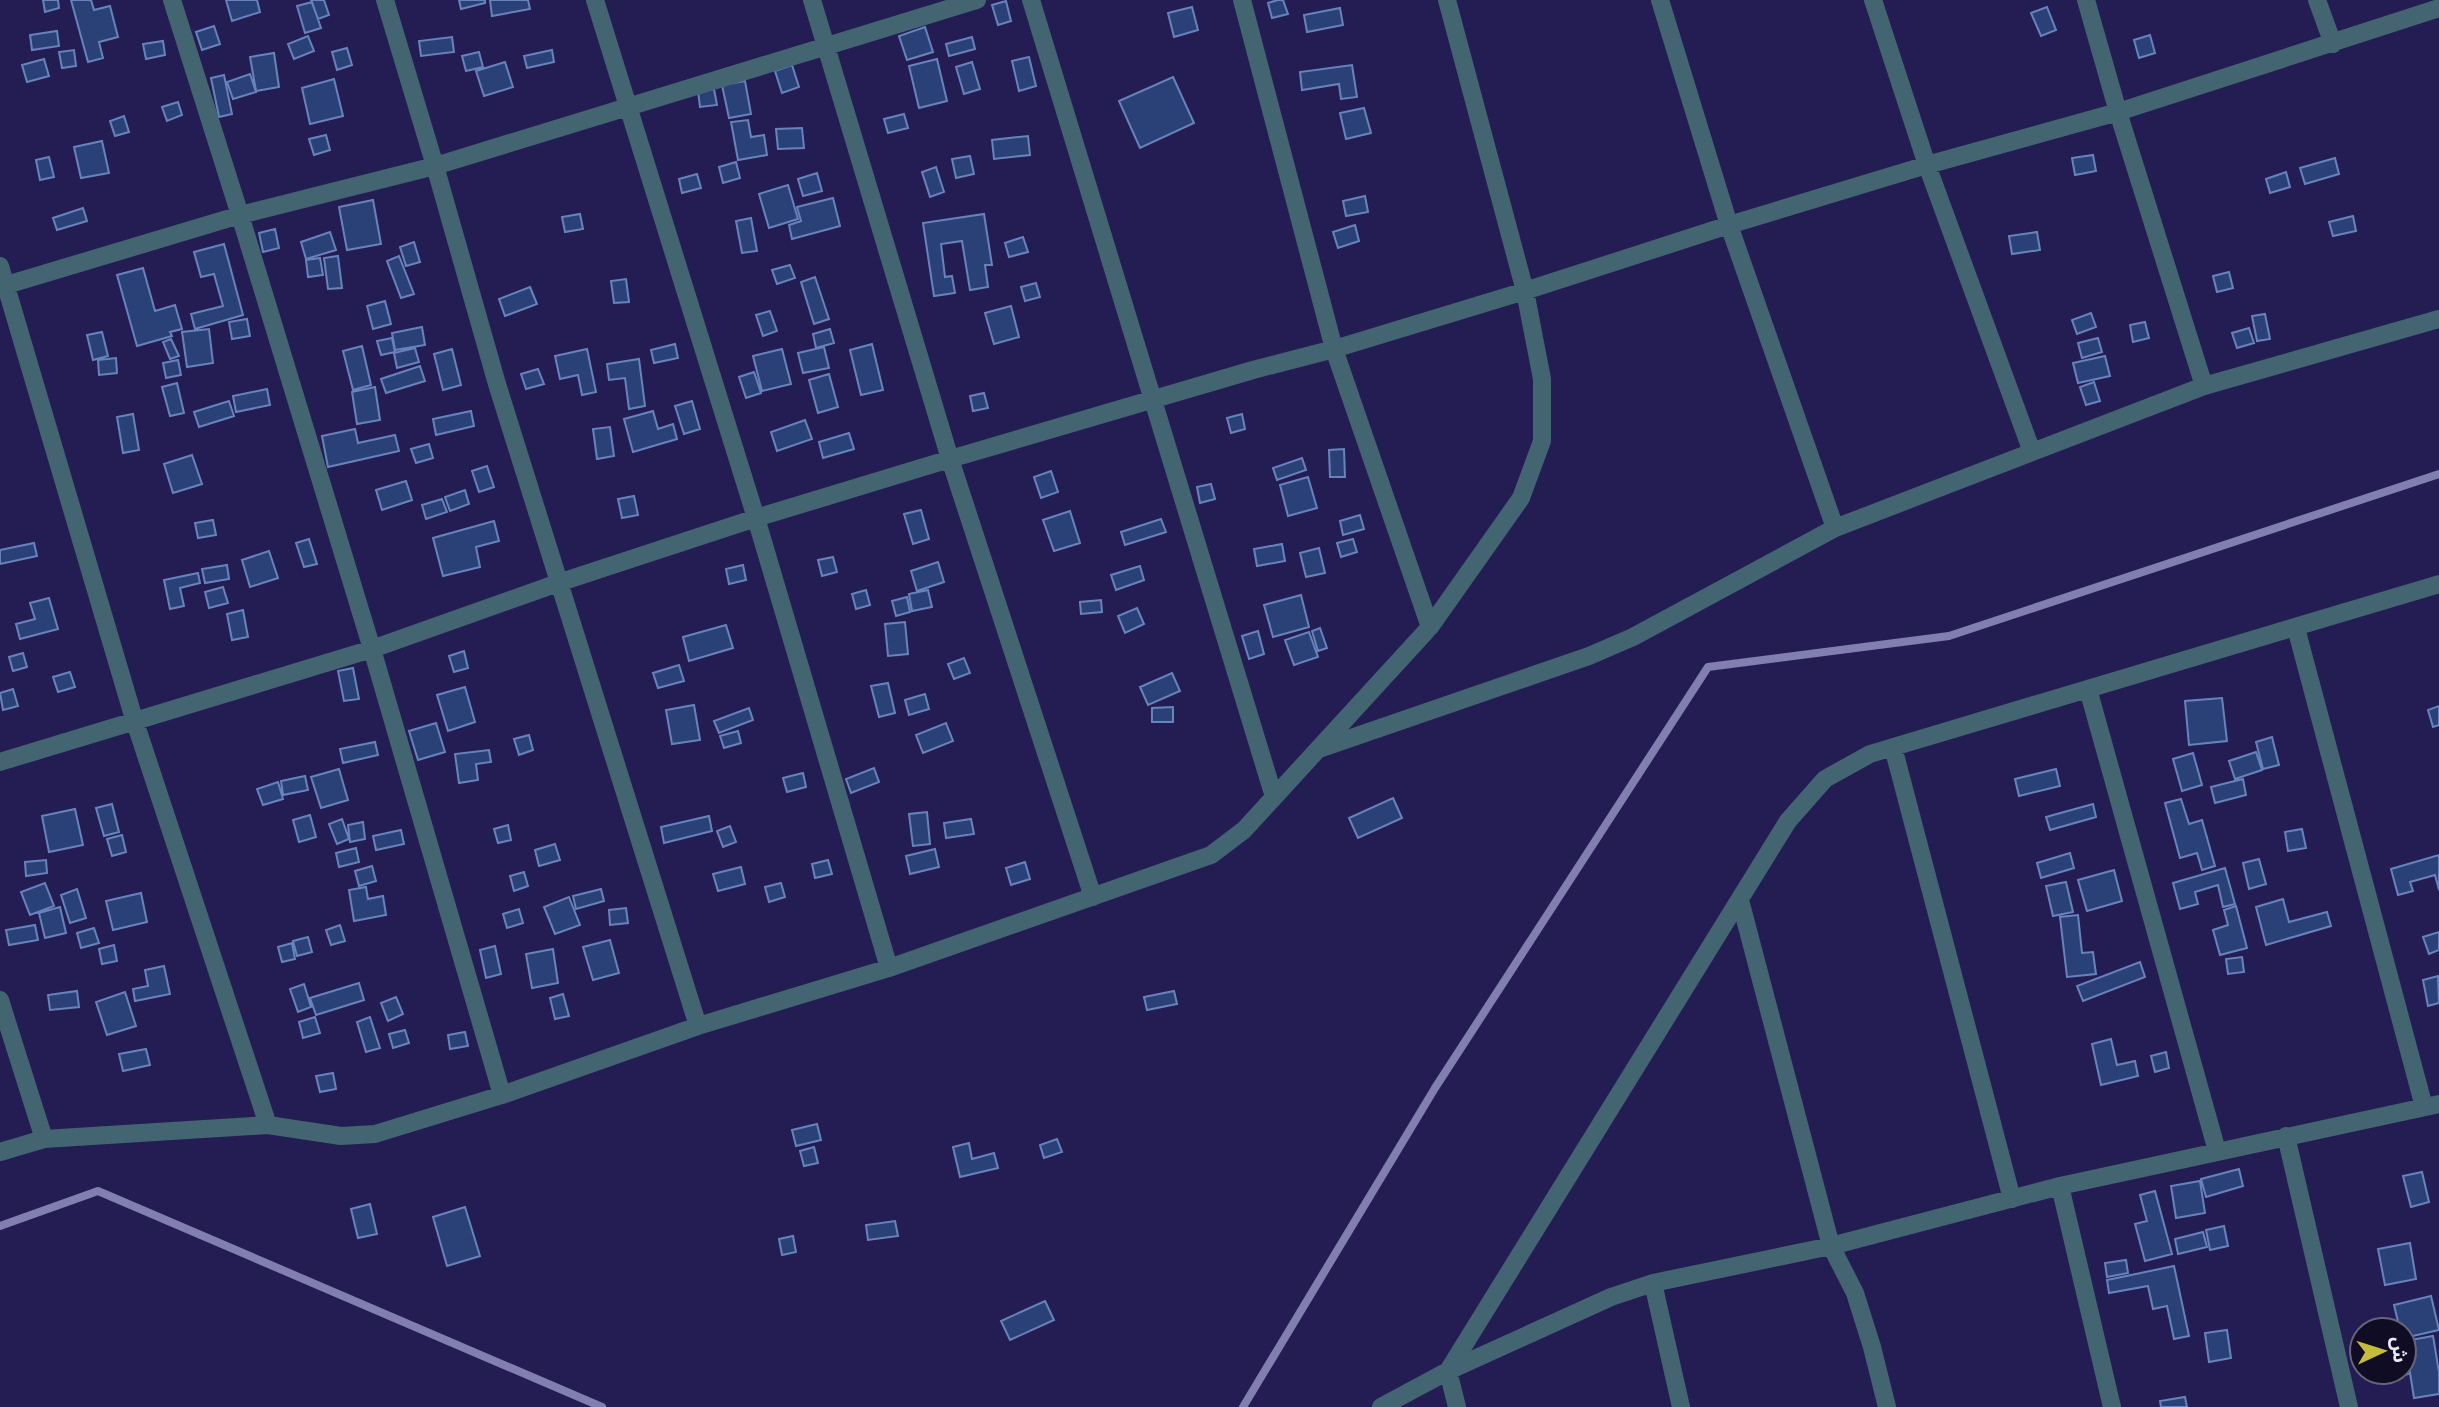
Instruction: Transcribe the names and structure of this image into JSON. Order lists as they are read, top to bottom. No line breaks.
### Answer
{"north":"right"}
